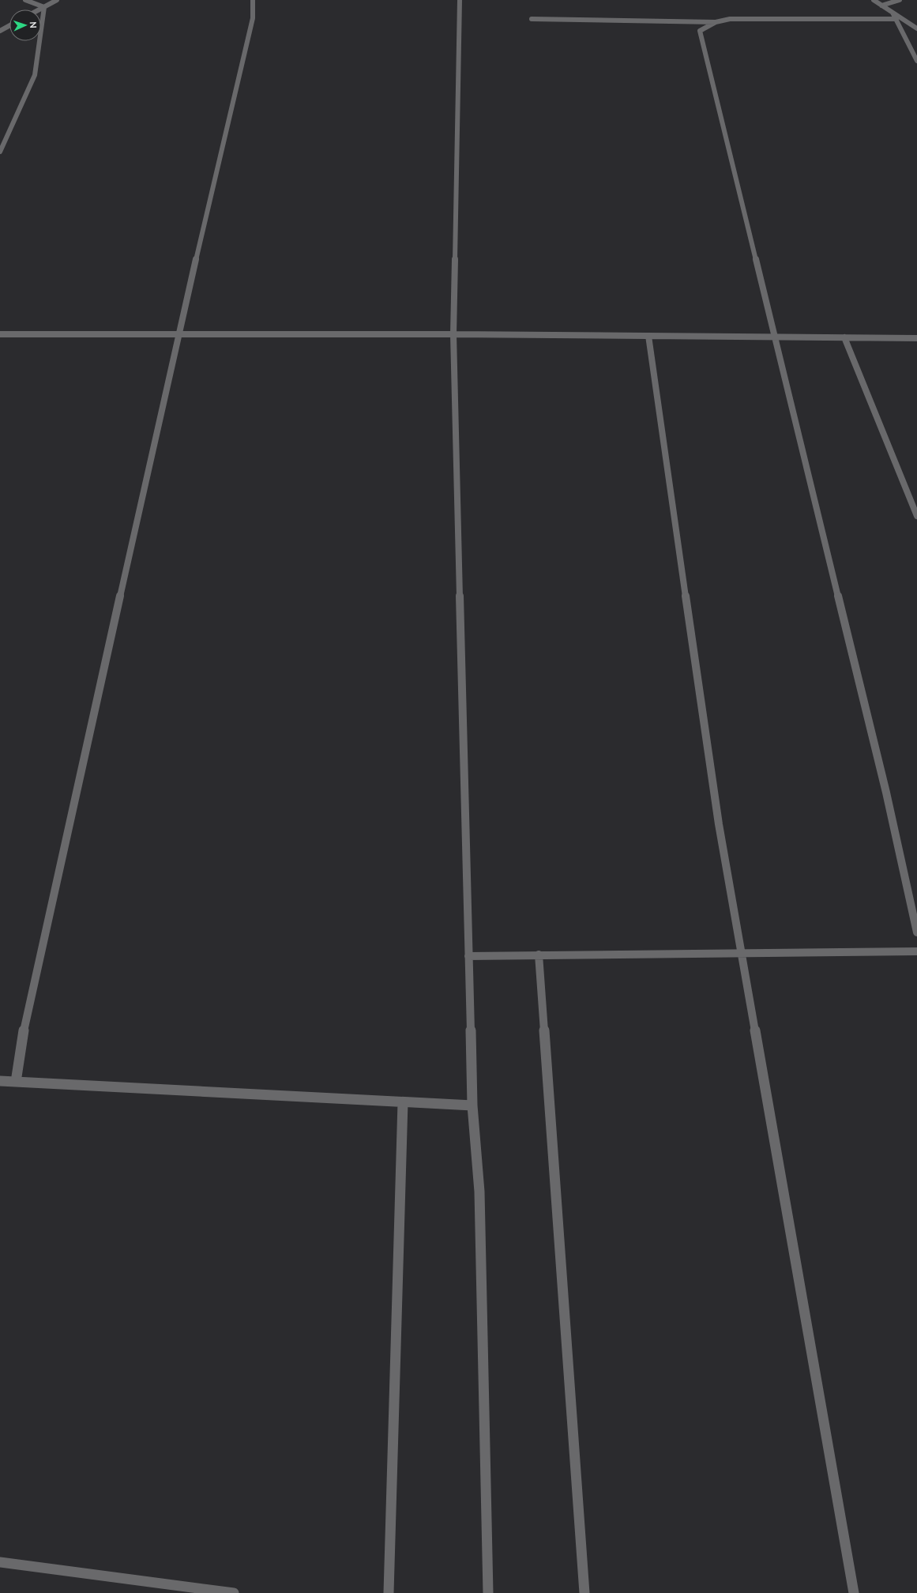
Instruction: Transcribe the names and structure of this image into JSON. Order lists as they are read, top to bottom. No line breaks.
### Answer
{"north":"right"}
